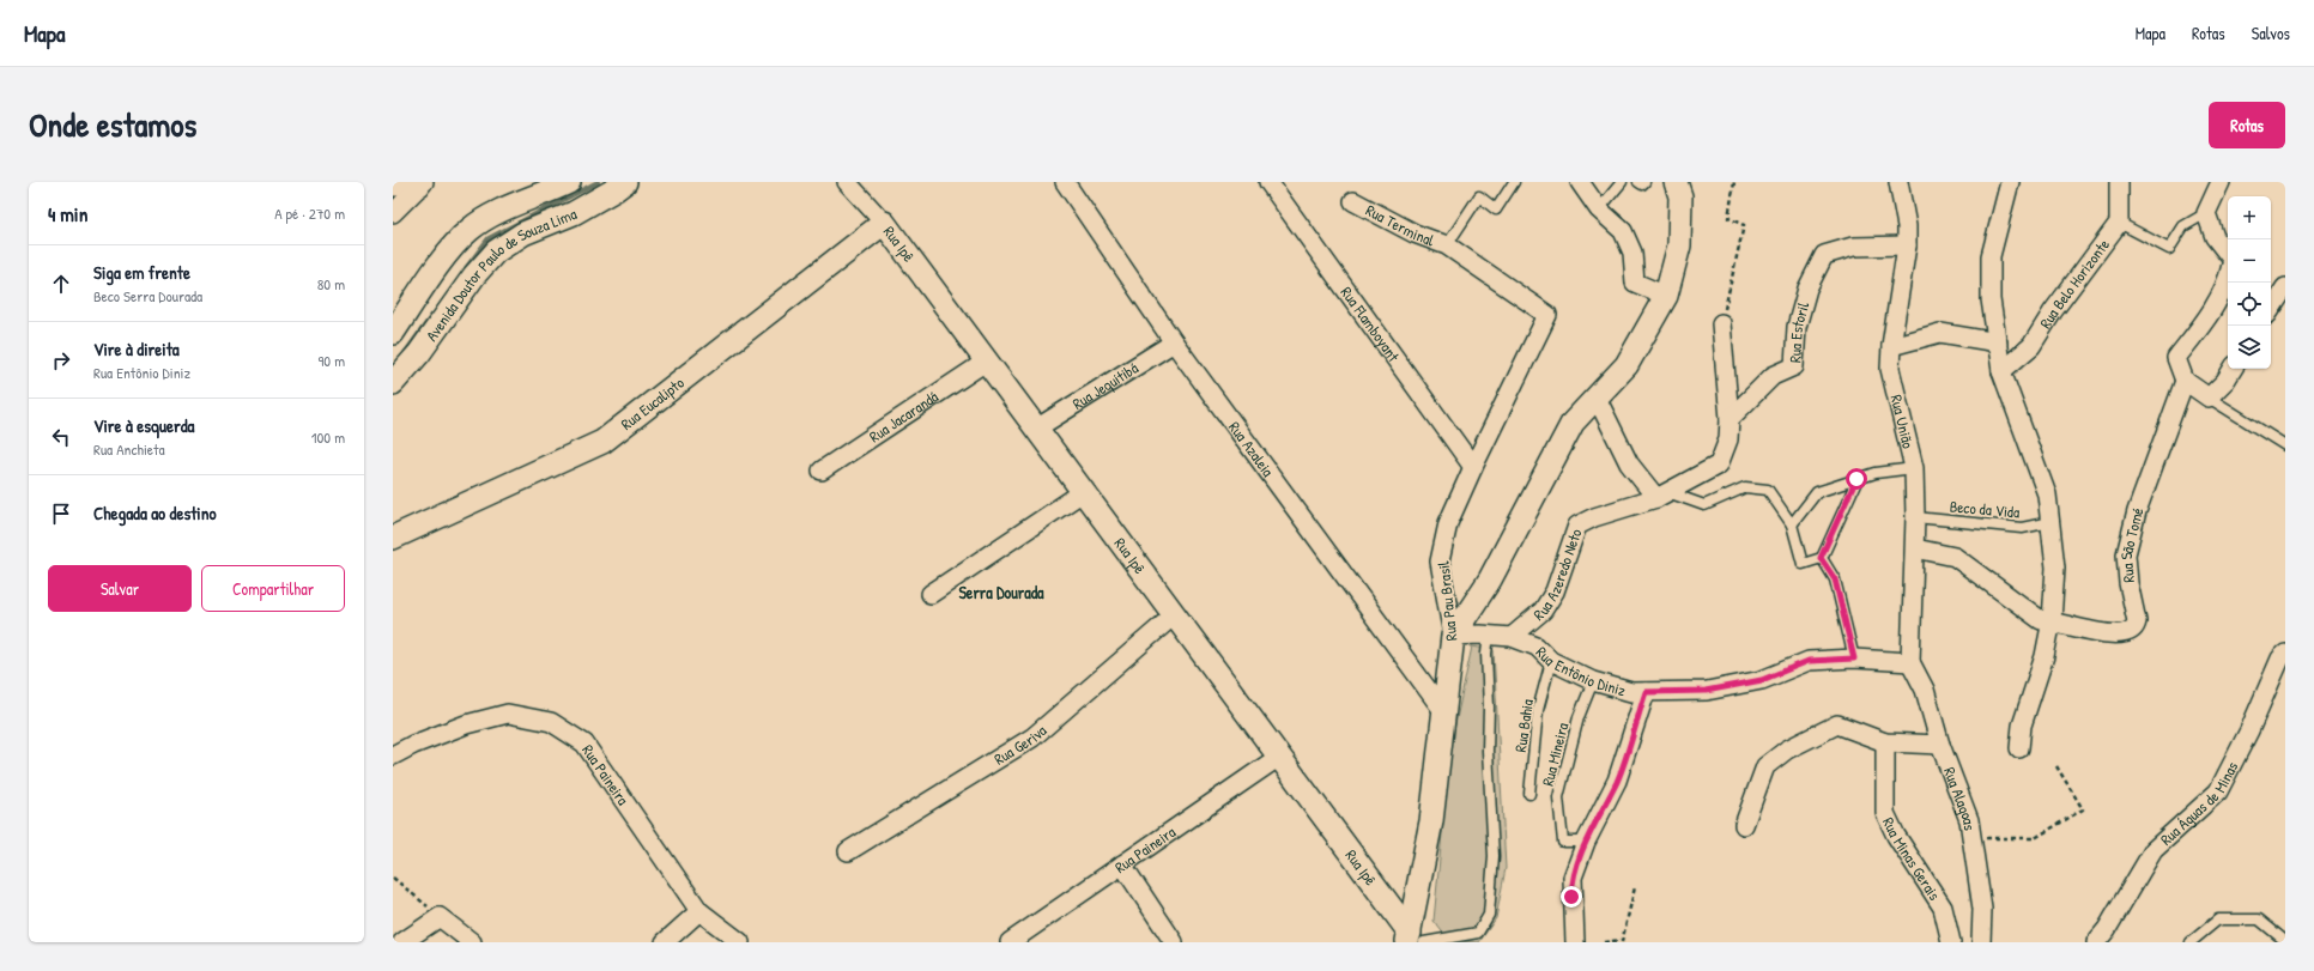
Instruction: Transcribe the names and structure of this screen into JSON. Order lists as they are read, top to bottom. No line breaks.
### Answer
{"streets":{"street":["Rua Terminal","Rua Ipê","Avenida Doutor Paulo de Souza Lima","Rua Belo Horizonte","Rua Flamboyant","Rua Estoril","Rua Jequitibá","Rua Eucalipto","Rua Jacarandá","Rua União","Rua Azaleia","Rua São Tomé","Rua Azeredo Neto","Rua Pau Brasil","Rua Entônio Diniz","Rua Geriva","Rua Paineira","Rua Alagoas","Rua Águas de Minas","Rua Minas Gerais"],"lane":["Beco da Vida","Rua Bahia","Rua Mineira"]},"crossings":[["Rua Terminal","Rua Pau Brasil"],["Rua Ipê","Rua Jequitibá"],["Rua Ipê","Rua Eucalipto"],["Rua Ipê","Rua Jacarandá"],["Rua Ipê","Rua Pau Brasil"],["Rua Ipê","Rua Geriva"],["Rua Ipê","Rua Paineira"],["Rua Flamboyant","Rua Pau Brasil"],["Rua Estoril","Rua União"],["Rua Jequitibá","Rua Azaleia"],["Rua União","Beco da Vida"],["Rua União","Rua São Tomé"],["Rua União","Rua Entônio Diniz"],["Rua União","Rua Alagoas"],["Rua Azaleia","Rua Pau Brasil"],["Rua Azeredo Neto","Rua Entônio Diniz"],["Rua Pau Brasil","Rua Entônio Diniz"],["Rua Entônio Diniz","Rua Bahia"],["Rua Entônio Diniz","Rua Mineira"],["Rua Entônio Diniz","Rua Alagoas"]],"districts":["Serra Dourada"],"page":{"header":"Mapa","nav":["Mapa","Rotas","Salvos"],"title":"Onde estamos","buttons":["Rotas",["Salvar","Compartilhar"]],"heading":["4 min","A pé · 270 m"],"map_buttons":["+","−"],"list":[["Siga em frente","Beco Serra Dourada","80 m"],["Vire à direita","Rua Entônio Diniz","90 m"],["Vire à esquerda","Rua Anchieta","100 m"],"Chegada ao destino"]}}
